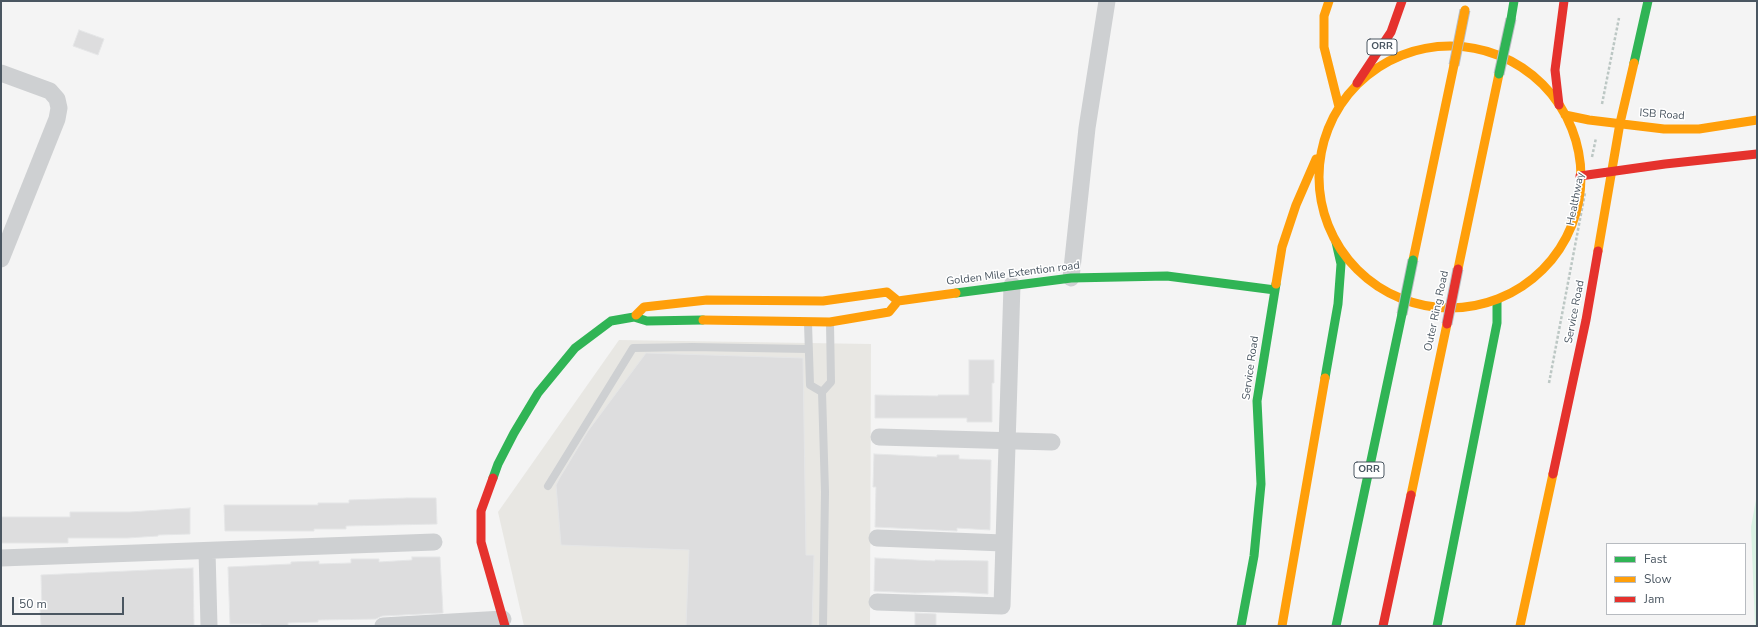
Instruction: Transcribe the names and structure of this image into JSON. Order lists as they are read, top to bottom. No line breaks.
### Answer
{"streets":{"main road":["ORR","ISB Road","Golden Mile Extention road","Outer Ring Road","Service Road"],"path":["Healthway"]},"crossings":[["ORR","Service Road"],["ISB Road","Healthway"],["ISB Road","Service Road"],["Golden Mile Extention road","Service Road"]],"legend":["Fast","Slow","Jam"],"scale_bar":"50 m"}
